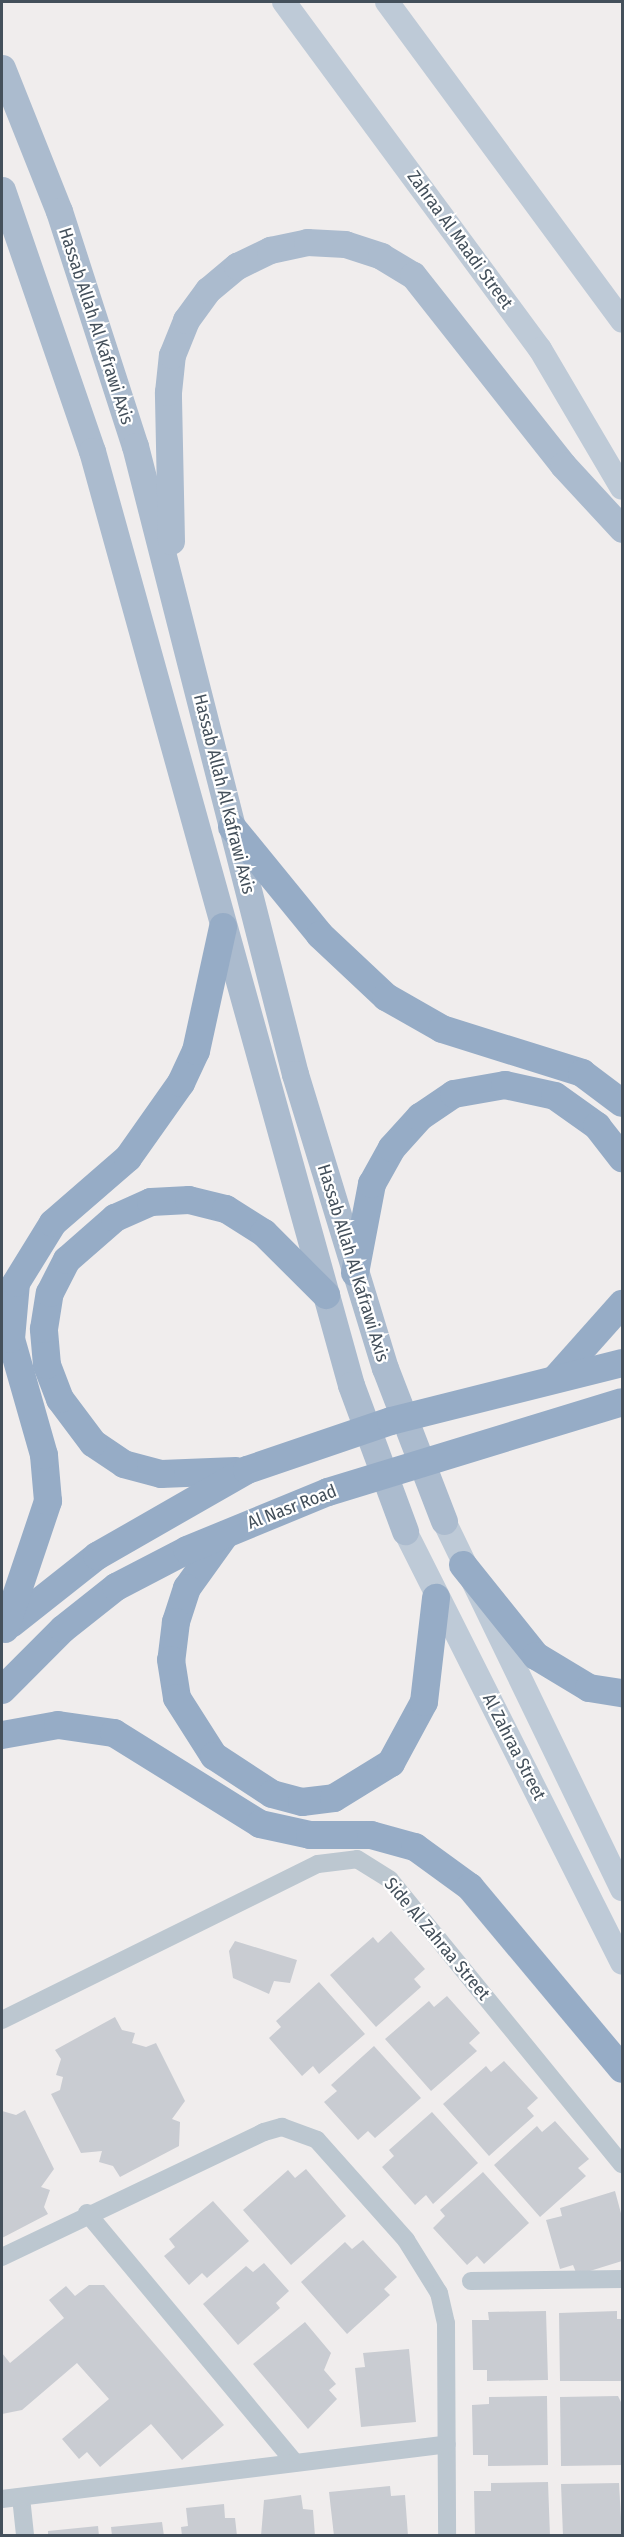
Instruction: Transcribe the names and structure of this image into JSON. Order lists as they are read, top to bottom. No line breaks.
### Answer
{"streets":{"highway":["Al Nasr Road"],"main road":["Zahraa Al Maadi Street","Hassab Allah Al Kafrawi Axis","Al Zahraa Street"],"street":["Side Al Zahraa Street"]},"crossings":[["Hassab Allah Al Kafrawi Axis","Al Zahraa Street"]]}
